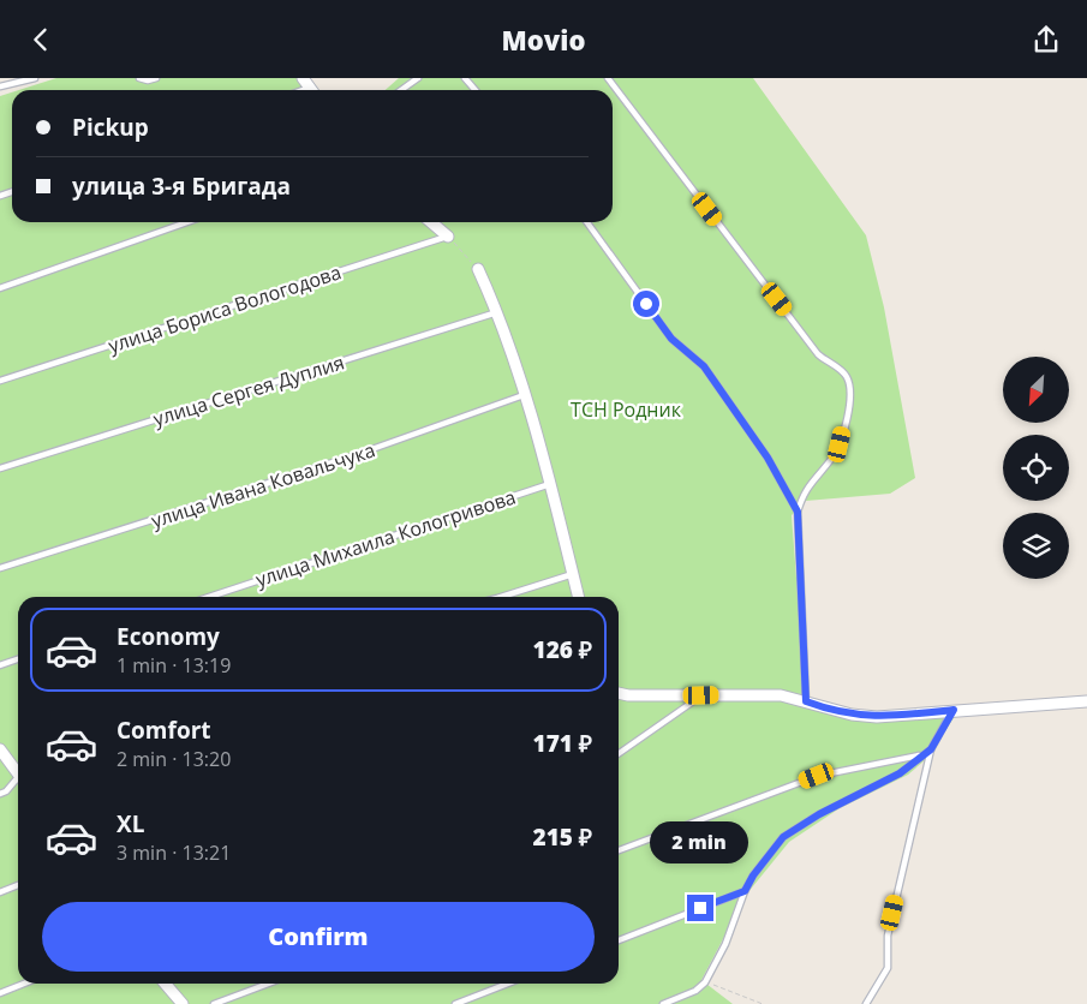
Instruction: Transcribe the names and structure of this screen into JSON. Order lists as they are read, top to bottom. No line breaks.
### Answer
{"streets":{"lane":["улица Бориса Вологодова","улица Сергея Дуплия","улица Ивана Ковальчука","улица Михаила Кологривова"]},"parks":["ТСН Родник"],"north":"bottom left","page":{"header":"Movio","banner":["Pickup","улица 3-я Бригада"],"list":[{"name":"Economy","note":"1 min · 13:19","value":"126 ₽"},{"name":"Comfort","note":"2 min · 13:20","value":"171 ₽"},{"name":"XL","note":"3 min · 13:21","value":"215 ₽"}],"bubble":"2 min","buttons":"Confirm"}}
